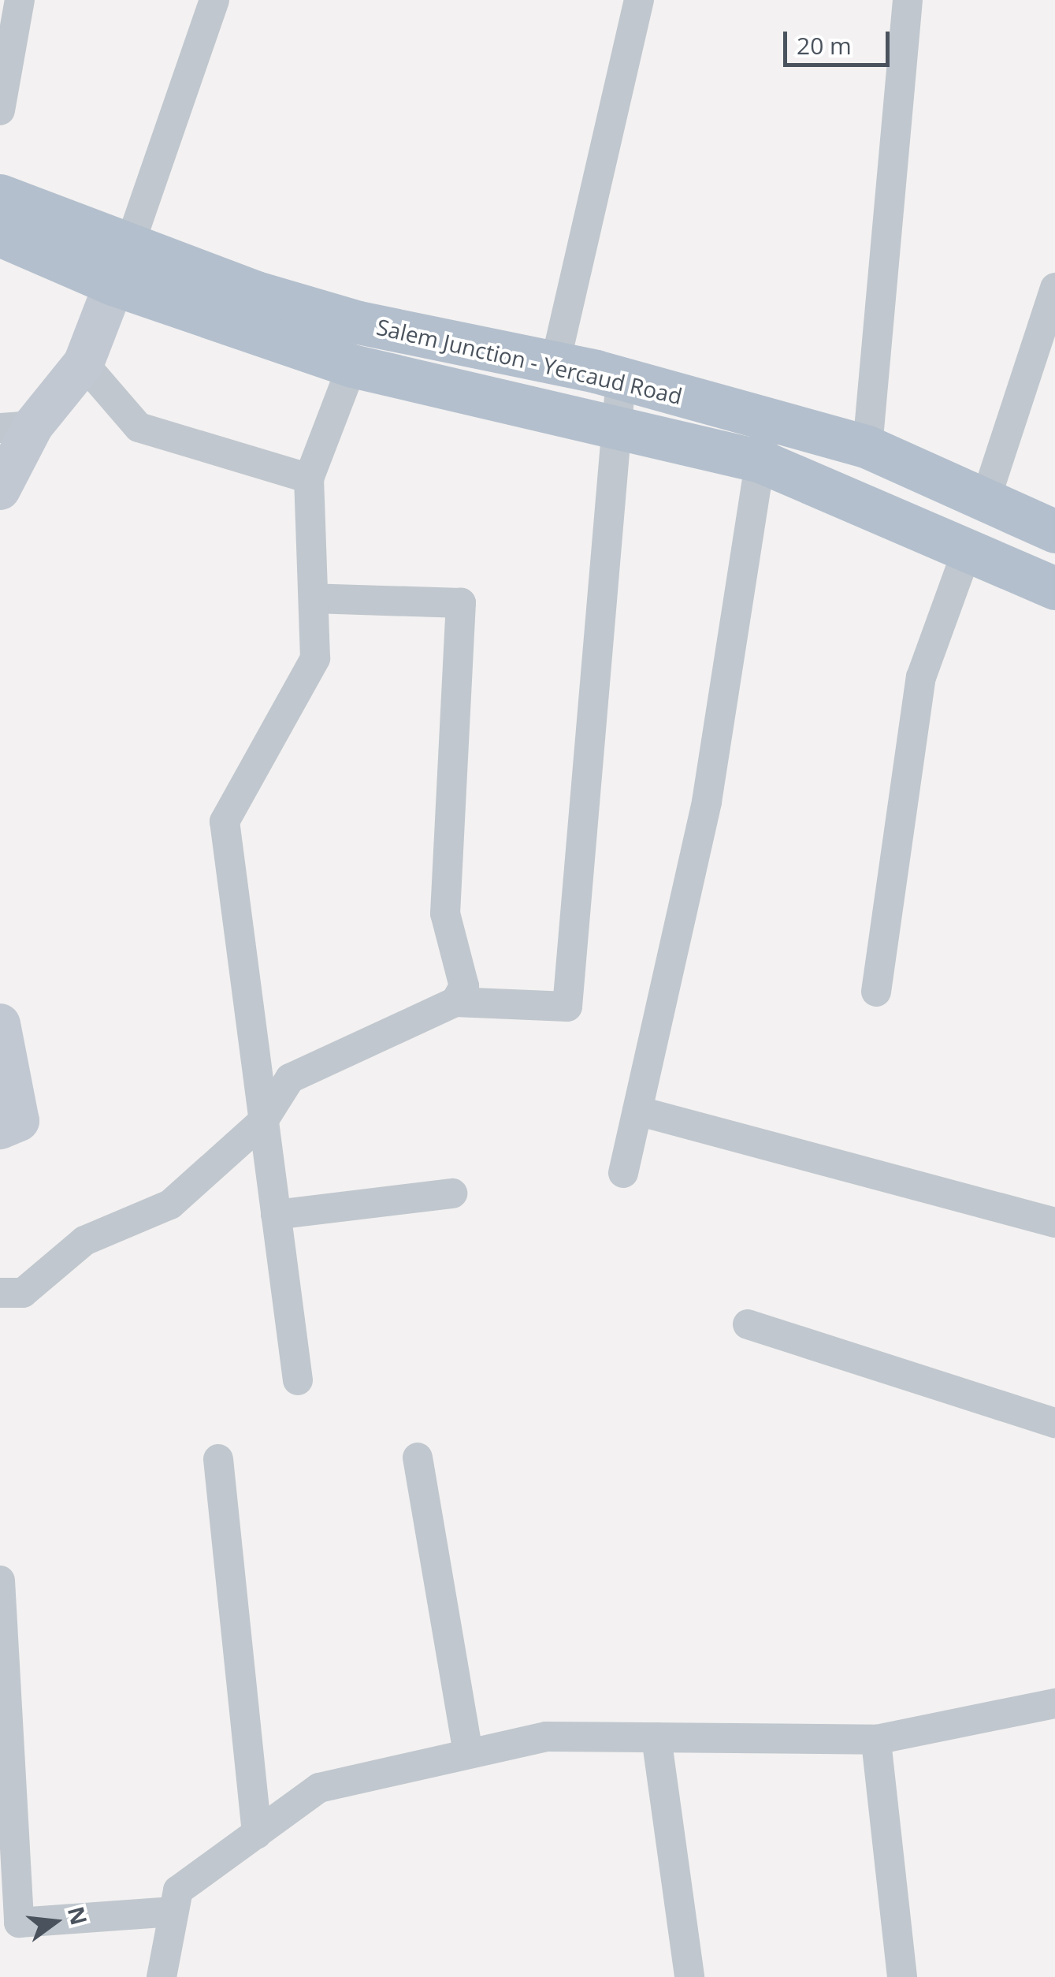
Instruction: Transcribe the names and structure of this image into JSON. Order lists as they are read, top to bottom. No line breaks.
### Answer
{"streets":{"main road":["Salem Junction - Yercaud Road"]},"scale_bar":"20 m","north":"right"}
